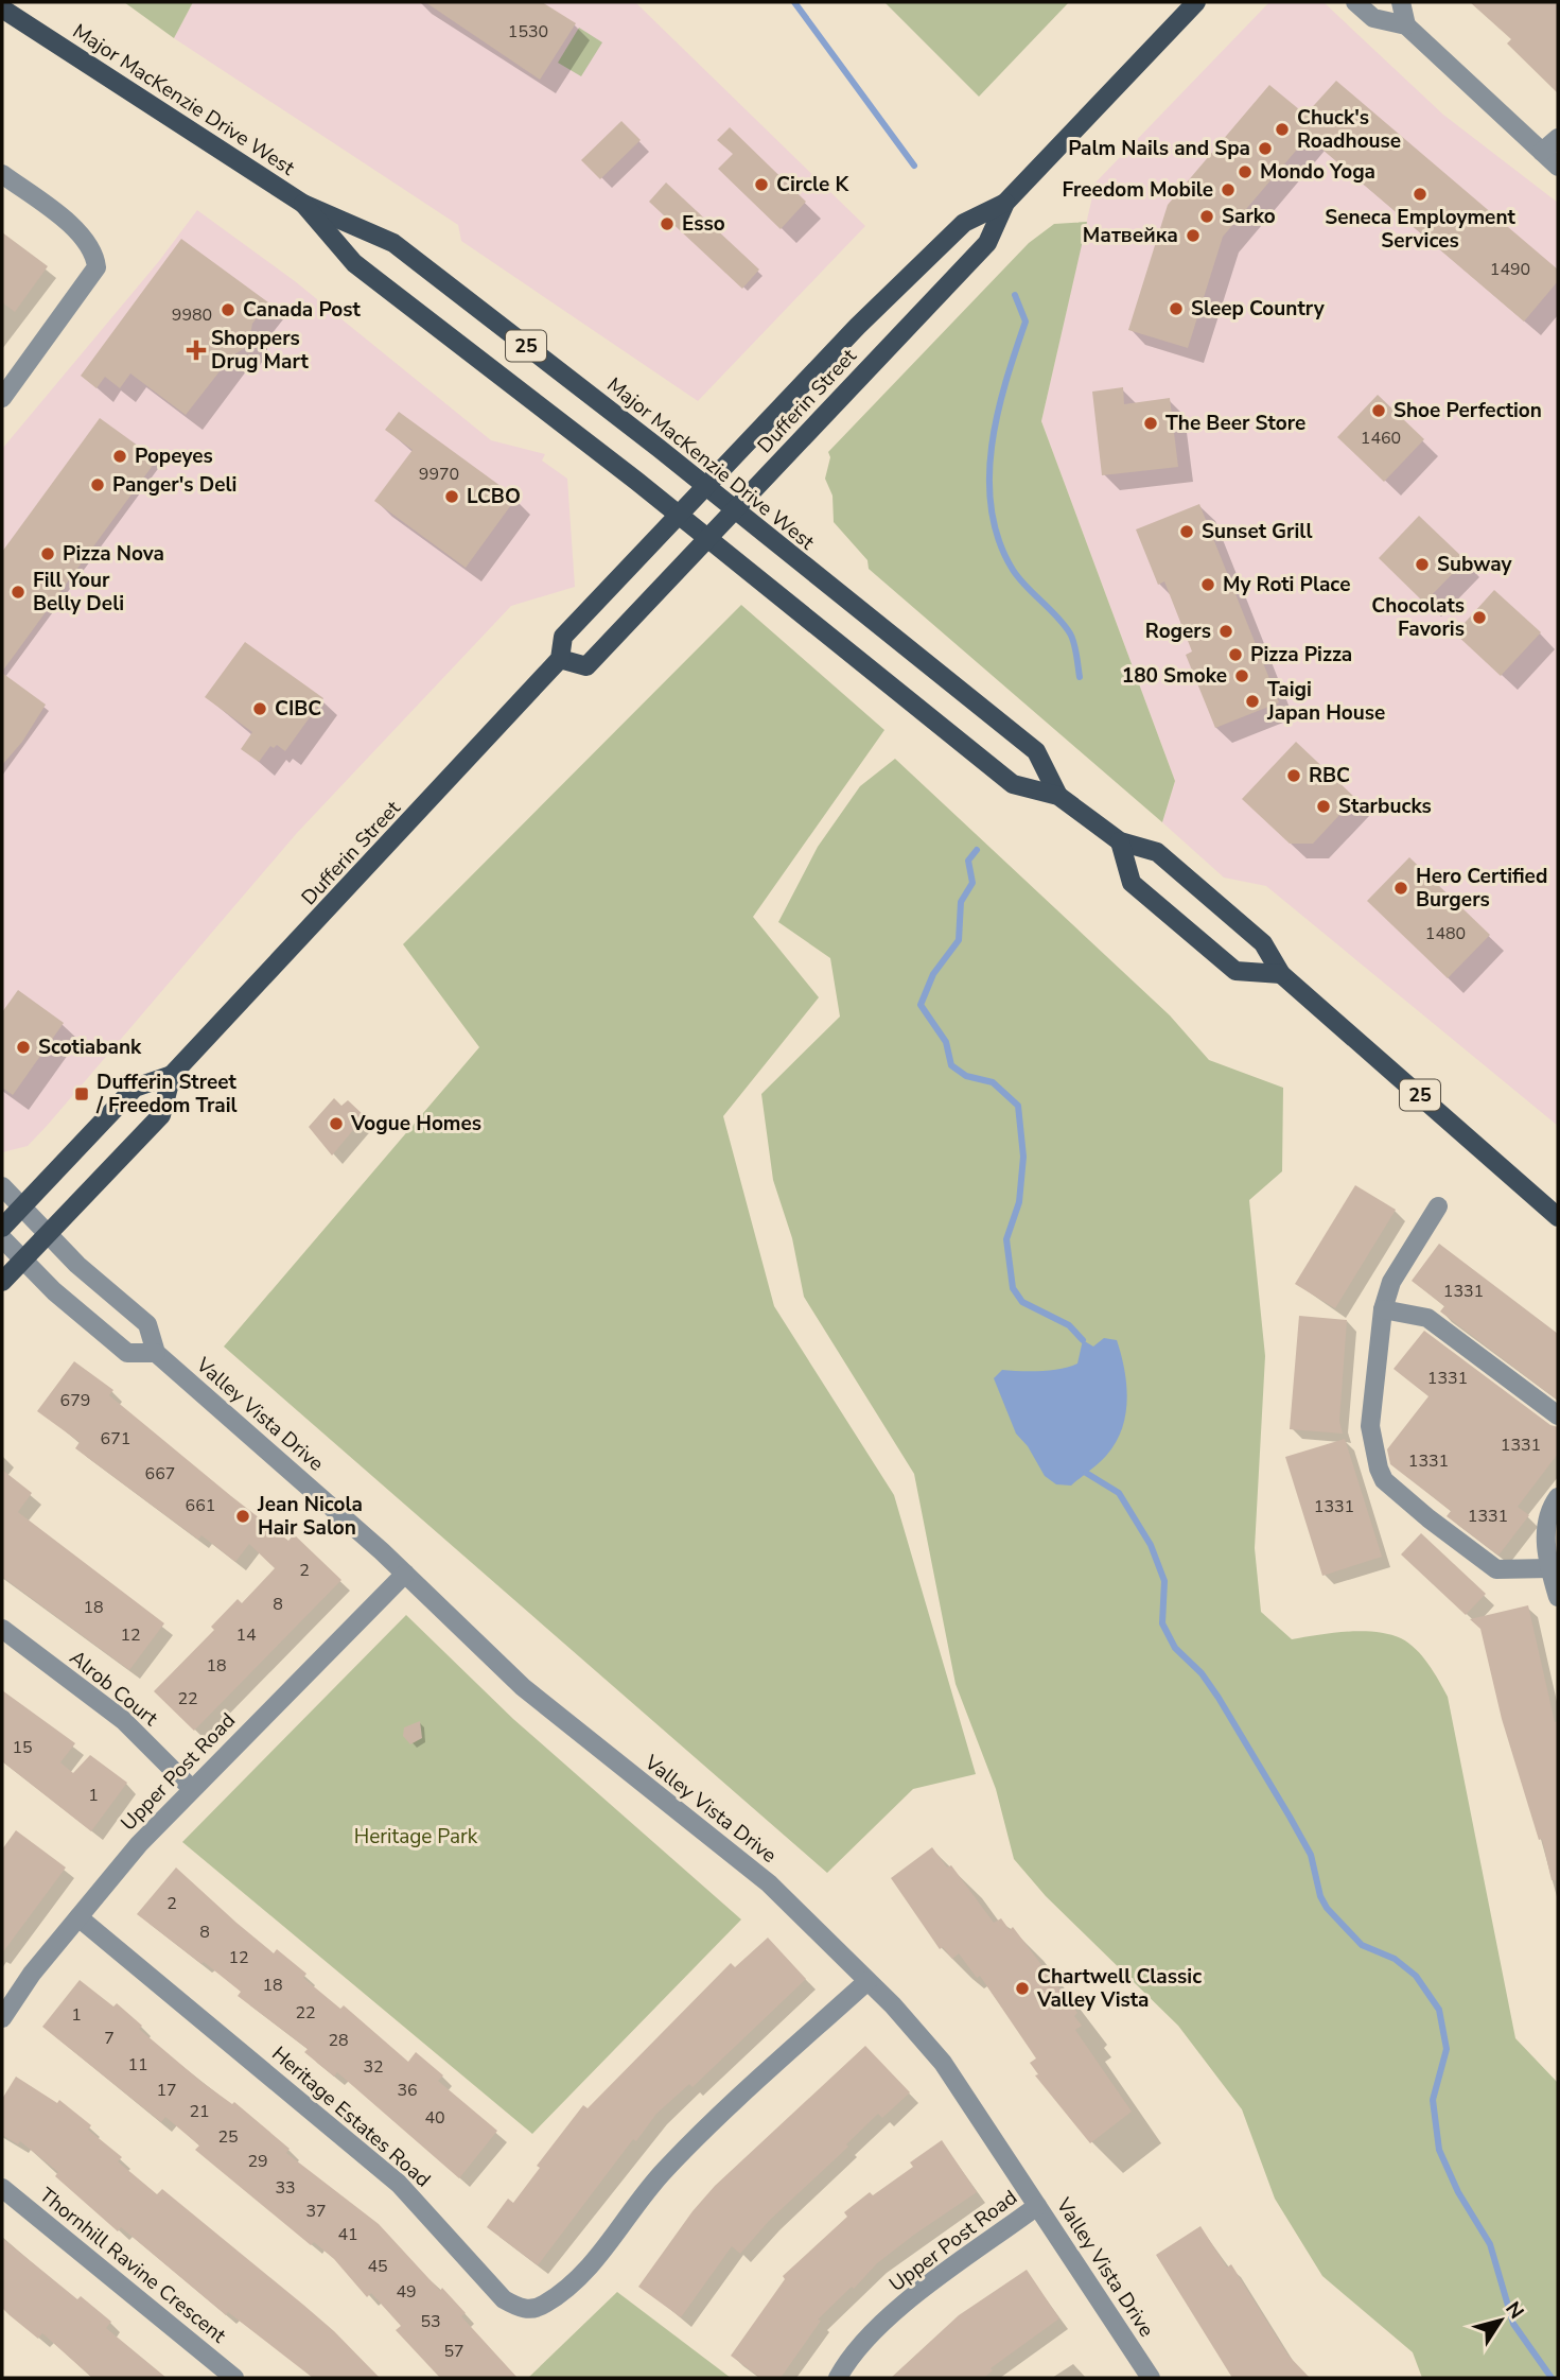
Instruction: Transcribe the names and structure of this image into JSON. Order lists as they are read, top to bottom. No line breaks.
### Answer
{"streets":{"main road":["Major MacKenzie Drive West","25","Dufferin Street"],"street":["Valley Vista Drive","Alrob Court","Upper Post Road","Heritage Estates Road","Thornhill Ravine Crescent"]},"crossings":[["Major MacKenzie Drive West","Dufferin Street"],["Dufferin Street","Valley Vista Drive"],["Valley Vista Drive","Upper Post Road"],["Valley Vista Drive","Heritage Estates Road"],["Alrob Court","Upper Post Road"],["Upper Post Road","Heritage Estates Road"]],"parks":["Heritage Park"],"places":{"other":["Chuck's Roadhouse","Palm Nails and Spa","Mondo Yoga","Circle K","Freedom Mobile","Seneca Employment Services","Sarko","Esso","Матвейка","Sleep Country","Canada Post","Shoe Perfection","The Beer Store","Popeyes","Panger's Deli","LCBO","Sunset Grill","Pizza Nova","Subway","My Roti Place","Fill Your Belly Deli","Chocolats Favoris","Rogers","Pizza Pizza","180 Smoke","Taigi Japan House","CIBC","RBC","Starbucks","Hero Certified Burgers","Scotiabank","Vogue Homes","Jean Nicola Hair Salon","Chartwell Classic Valley Vista"],"health":["Shoppers Drug Mart"],"transit":["Dufferin Street / Freedom Trail"]},"house_numbers":["1530","1490","9980","1460","9970","1480","1331","1331","679","671","1331","1331","667","661","1331","1331","2","8","18","12","14","18","22","15","1","2","8","12","18","22","1","7","28","11","32","17","36","21","40","25","29","33","37","41","45","49","53","57"],"north":"top right"}
